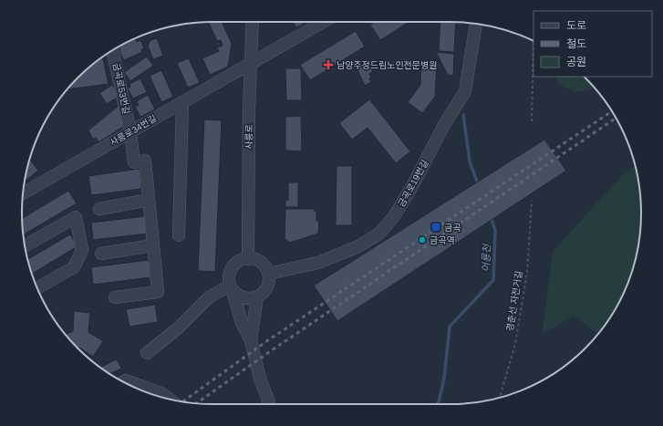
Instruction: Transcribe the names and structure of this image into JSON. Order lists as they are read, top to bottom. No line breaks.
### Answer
{"streets":{"street":["금곡로53번길","사릉로34번길","사릉로","금곡로19번길"],"path":["경춘선 자전거길"]},"crossings":[["금곡로53번길","사릉로34번길"],["사릉로34번길","사릉로"],["사릉로","금곡로19번길"]],"water":["어룡천"],"places":{"health":["남양주정드림노인전문병원"],"transit":["금곡"],"other":["금곡역"]},"legend":["도로","철도","공원"]}
